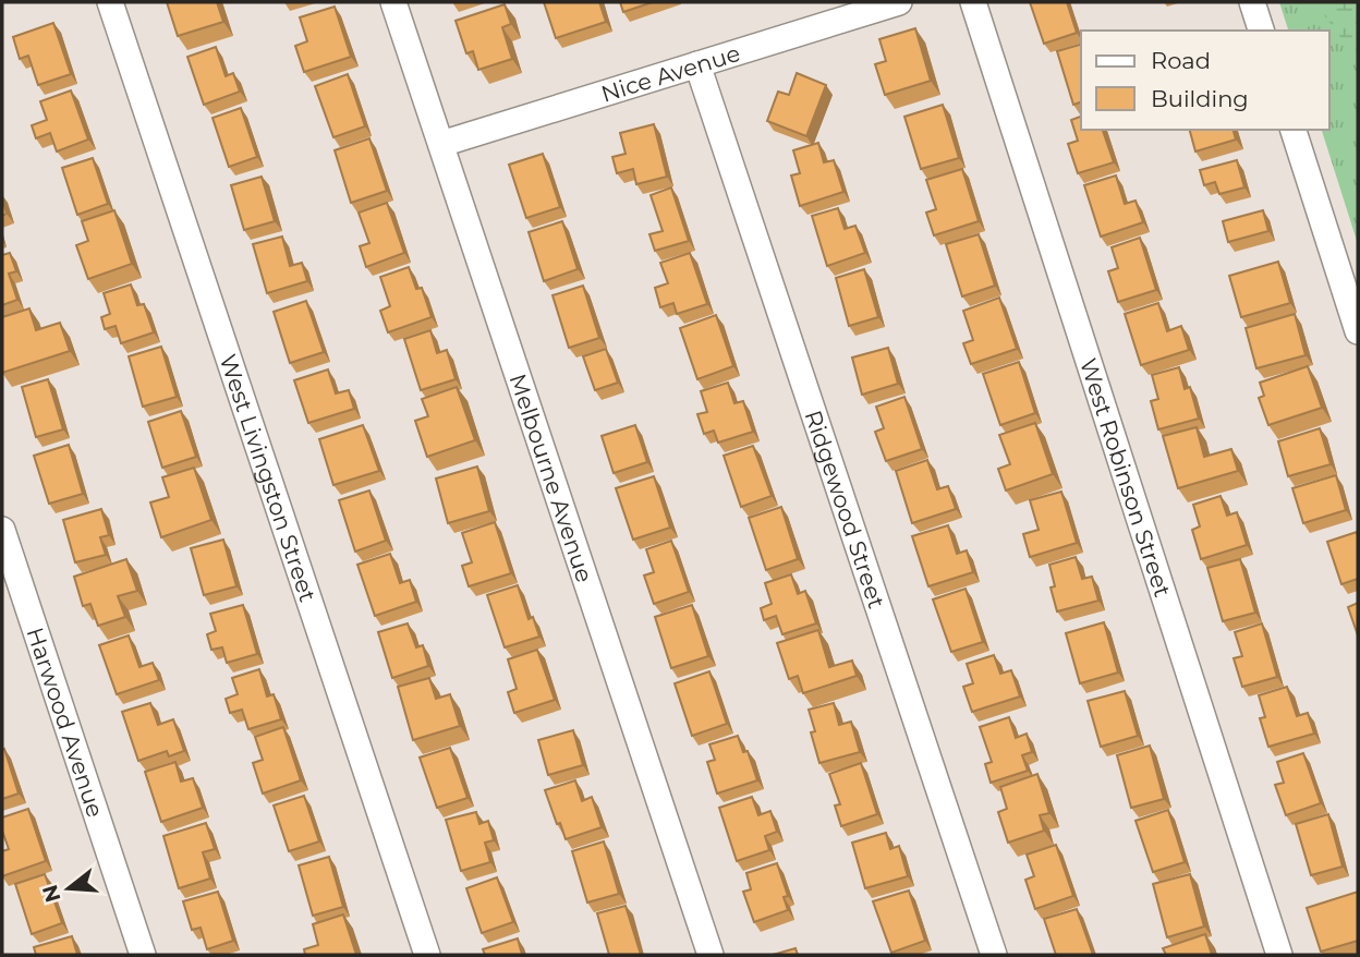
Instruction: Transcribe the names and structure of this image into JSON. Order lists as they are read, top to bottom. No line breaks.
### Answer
{"streets":{"street":["Nice Avenue","West Livingston Street","Melbourne Avenue","West Robinson Street","Ridgewood Street","Harwood Avenue"]},"crossings":[["Nice Avenue","Melbourne Avenue"],["Nice Avenue","Ridgewood Street"]],"legend":["Road","Building"],"north":"left"}
